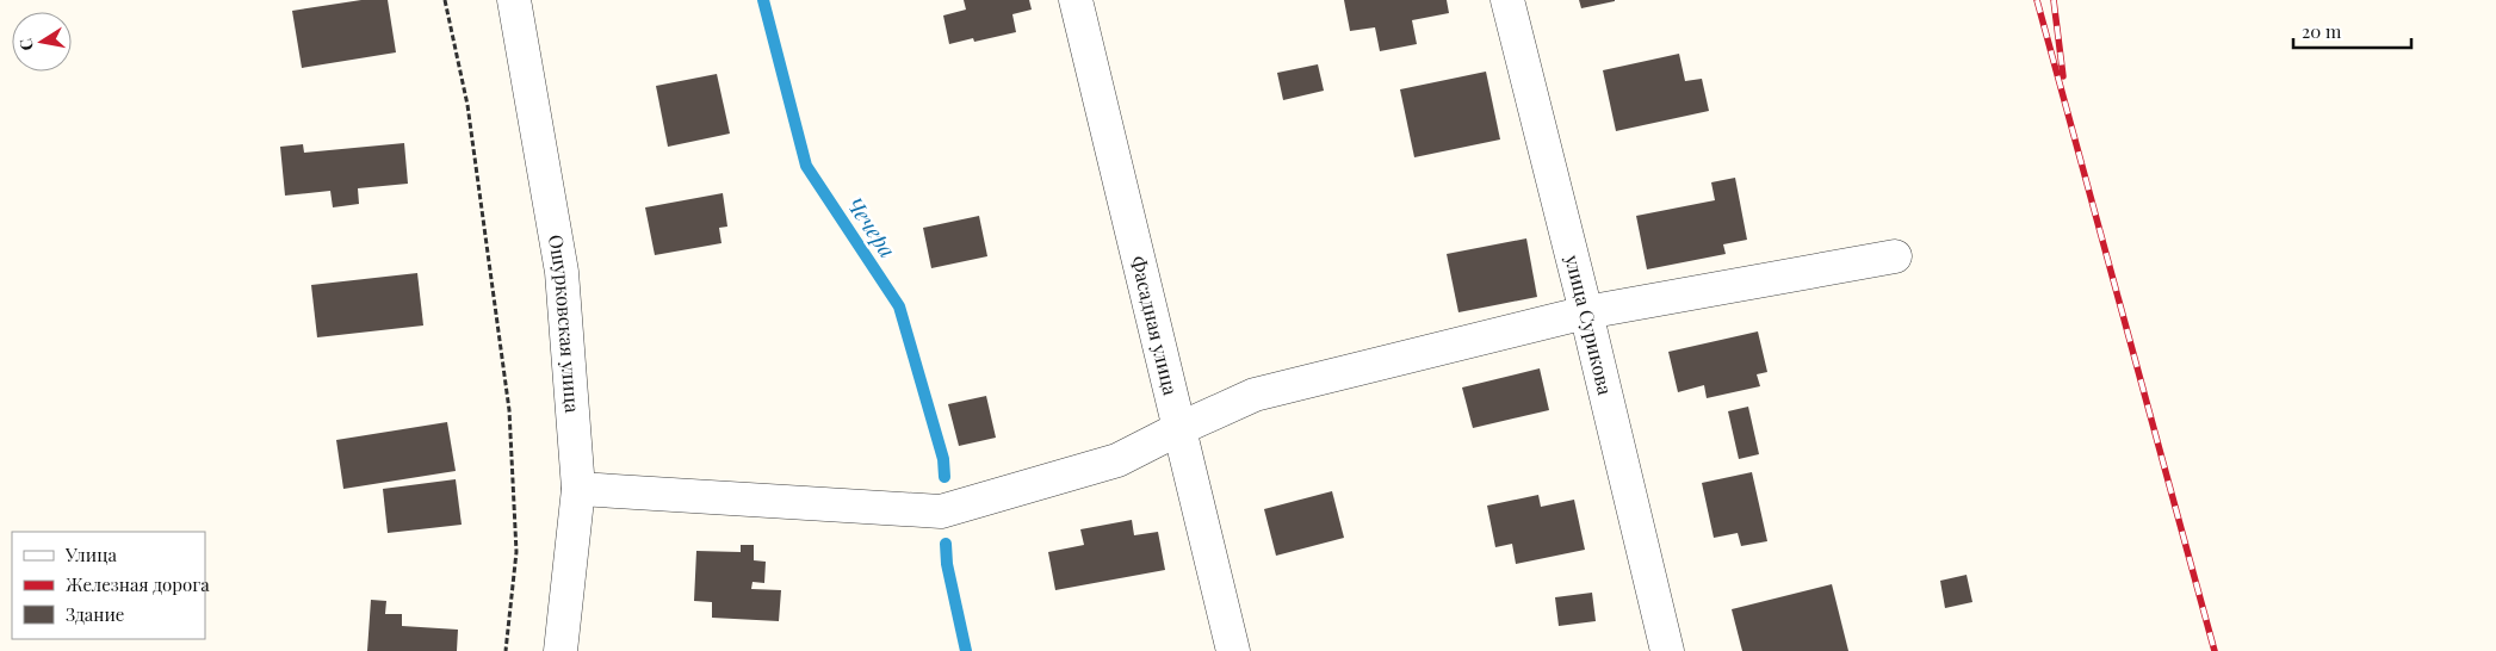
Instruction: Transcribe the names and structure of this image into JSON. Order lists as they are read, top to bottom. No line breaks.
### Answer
{"streets":{"street":["Ошурковская улица","Фасадная улица","улица Сурикова"]},"water":["Чечера"],"legend":["Улица","Железная дорога","Здание"],"scale_bar":"20 m","north":"left"}
